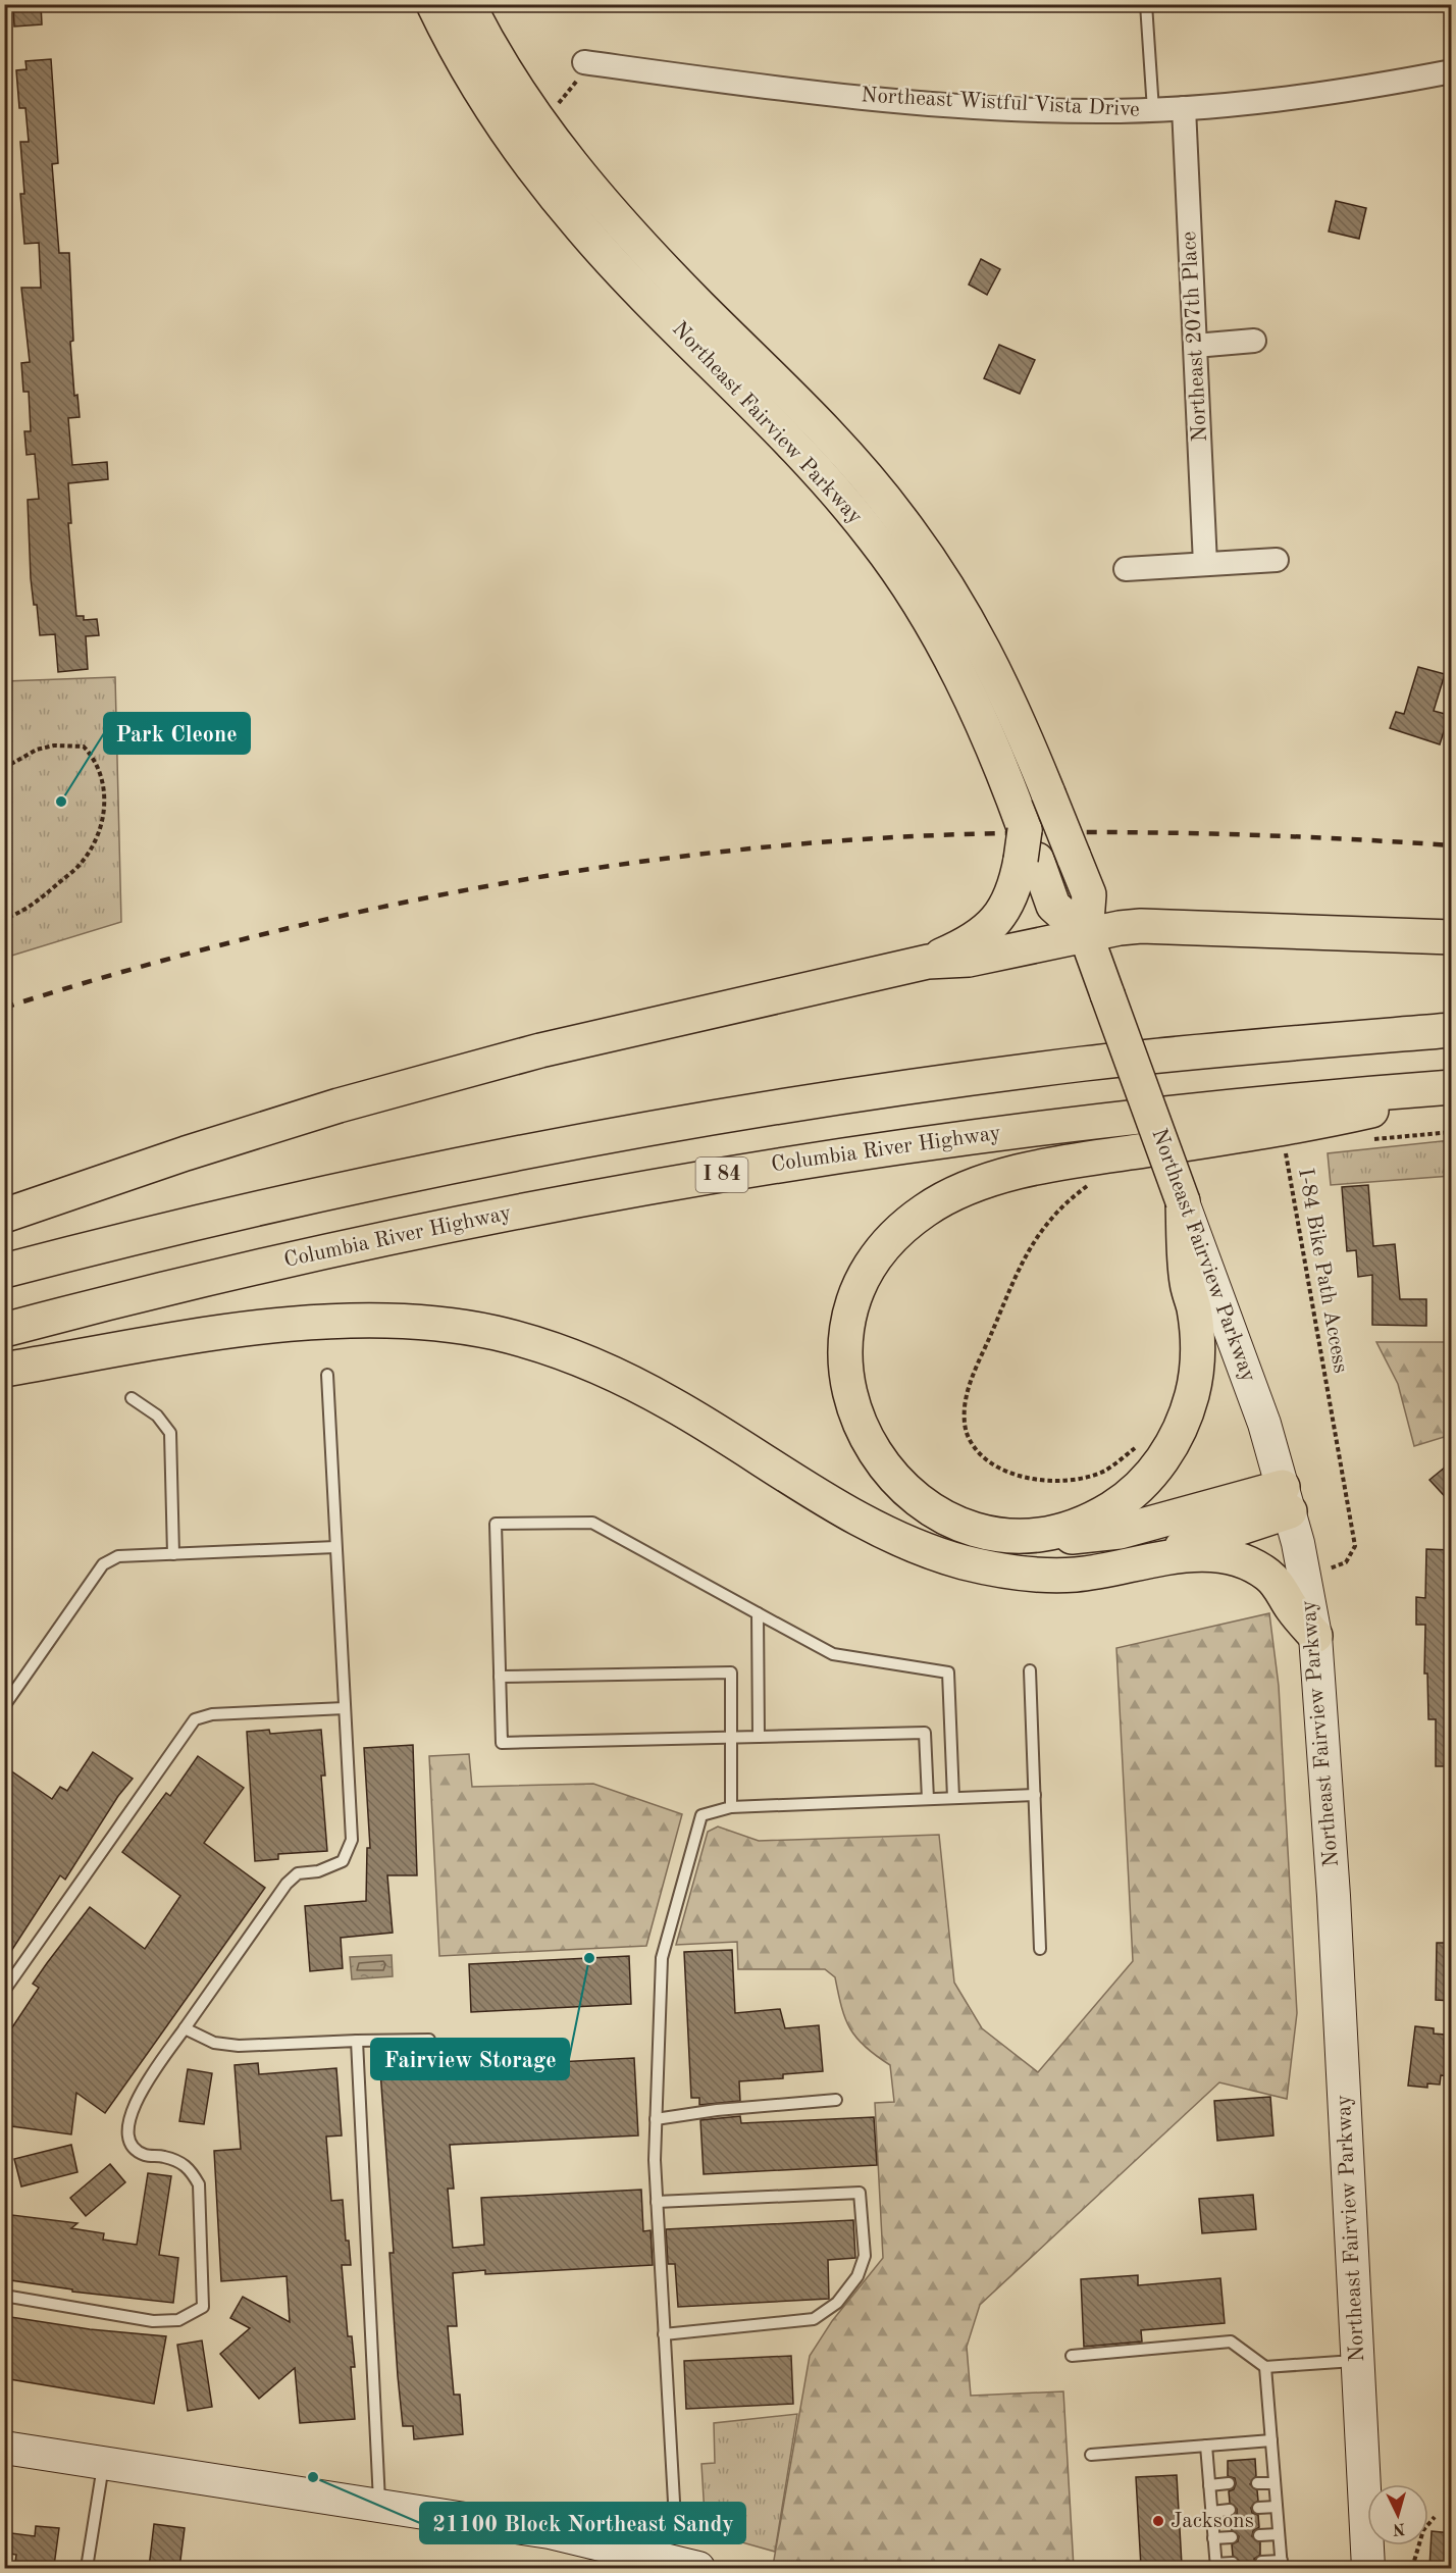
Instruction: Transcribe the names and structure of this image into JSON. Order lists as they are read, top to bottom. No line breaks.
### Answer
{"streets":{"main road":["Northeast Fairview Parkway","Columbia River Highway","I 84"],"street":["Northeast Wistful Vista Drive","Northeast 207th Place"],"path":["I-84 Bike Path Access"]},"crossings":[["Northeast Wistful Vista Drive","Northeast 207th Place"],["Northeast Fairview Parkway","I-84 Bike Path Access"]],"places":["Park Cleone","Fairview Storage","21100 Block Northeast Sandy","Jacksons"],"north":"bottom"}
